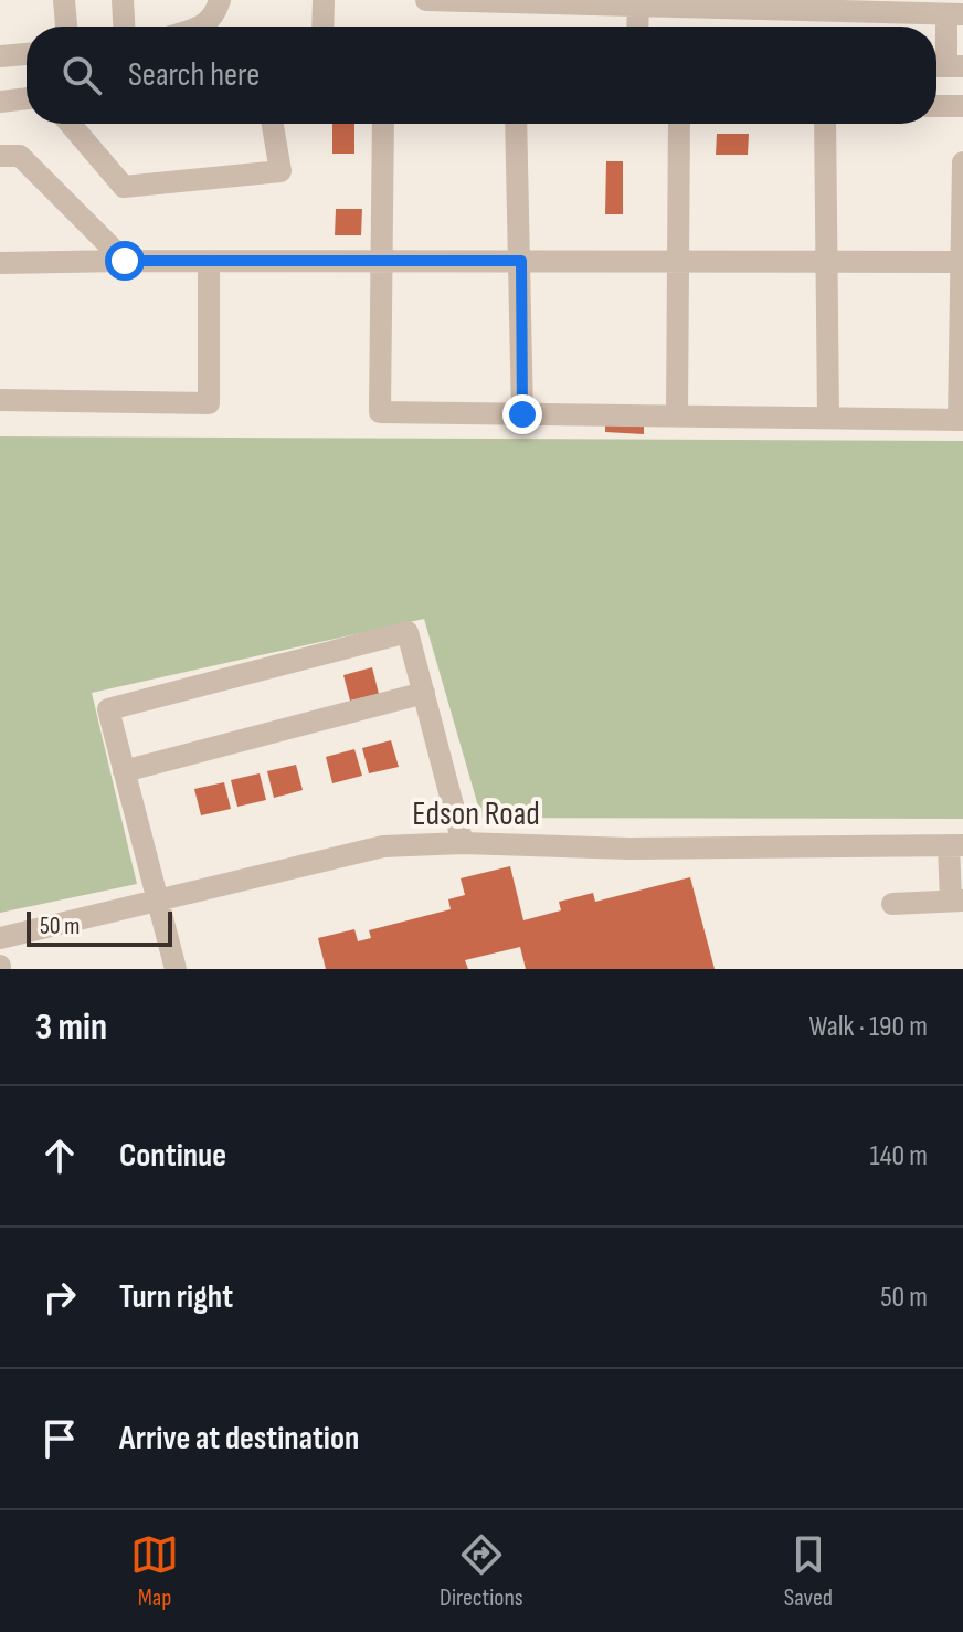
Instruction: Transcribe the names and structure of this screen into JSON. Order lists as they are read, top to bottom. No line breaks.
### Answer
{"streets":{"street":["Edson Road"]},"scale_bar":"50 m","page":{"search":"Search here","scale":"50 m","heading":["3 min","Walk · 190 m"],"list":[["Continue","140 m"],["Turn right","50 m"],"Arrive at destination"],"nav":["Map","Directions","Saved"]}}
